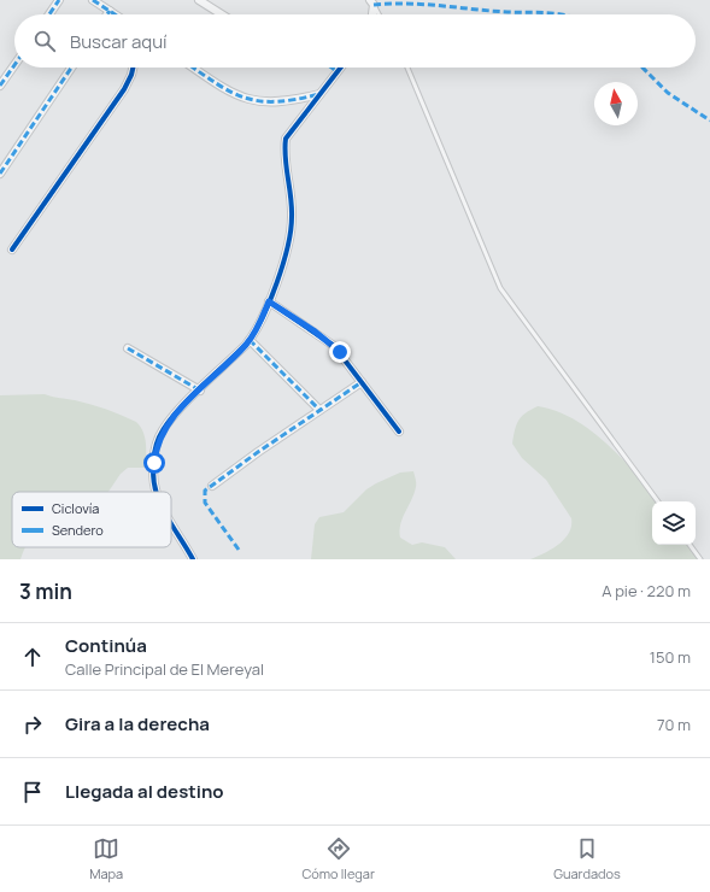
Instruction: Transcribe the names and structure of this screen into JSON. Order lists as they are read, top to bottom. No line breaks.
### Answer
{"legend":["Ciclovía","Sendero"],"north":"top","page":{"search":"Buscar aquí","heading":["3 min","A pie · 220 m"],"list":[["Continúa","Calle Principal de El Mereyal","150 m"],["Gira a la derecha","70 m"],"Llegada al destino"],"nav":["Mapa","Cómo llegar","Guardados"]}}
